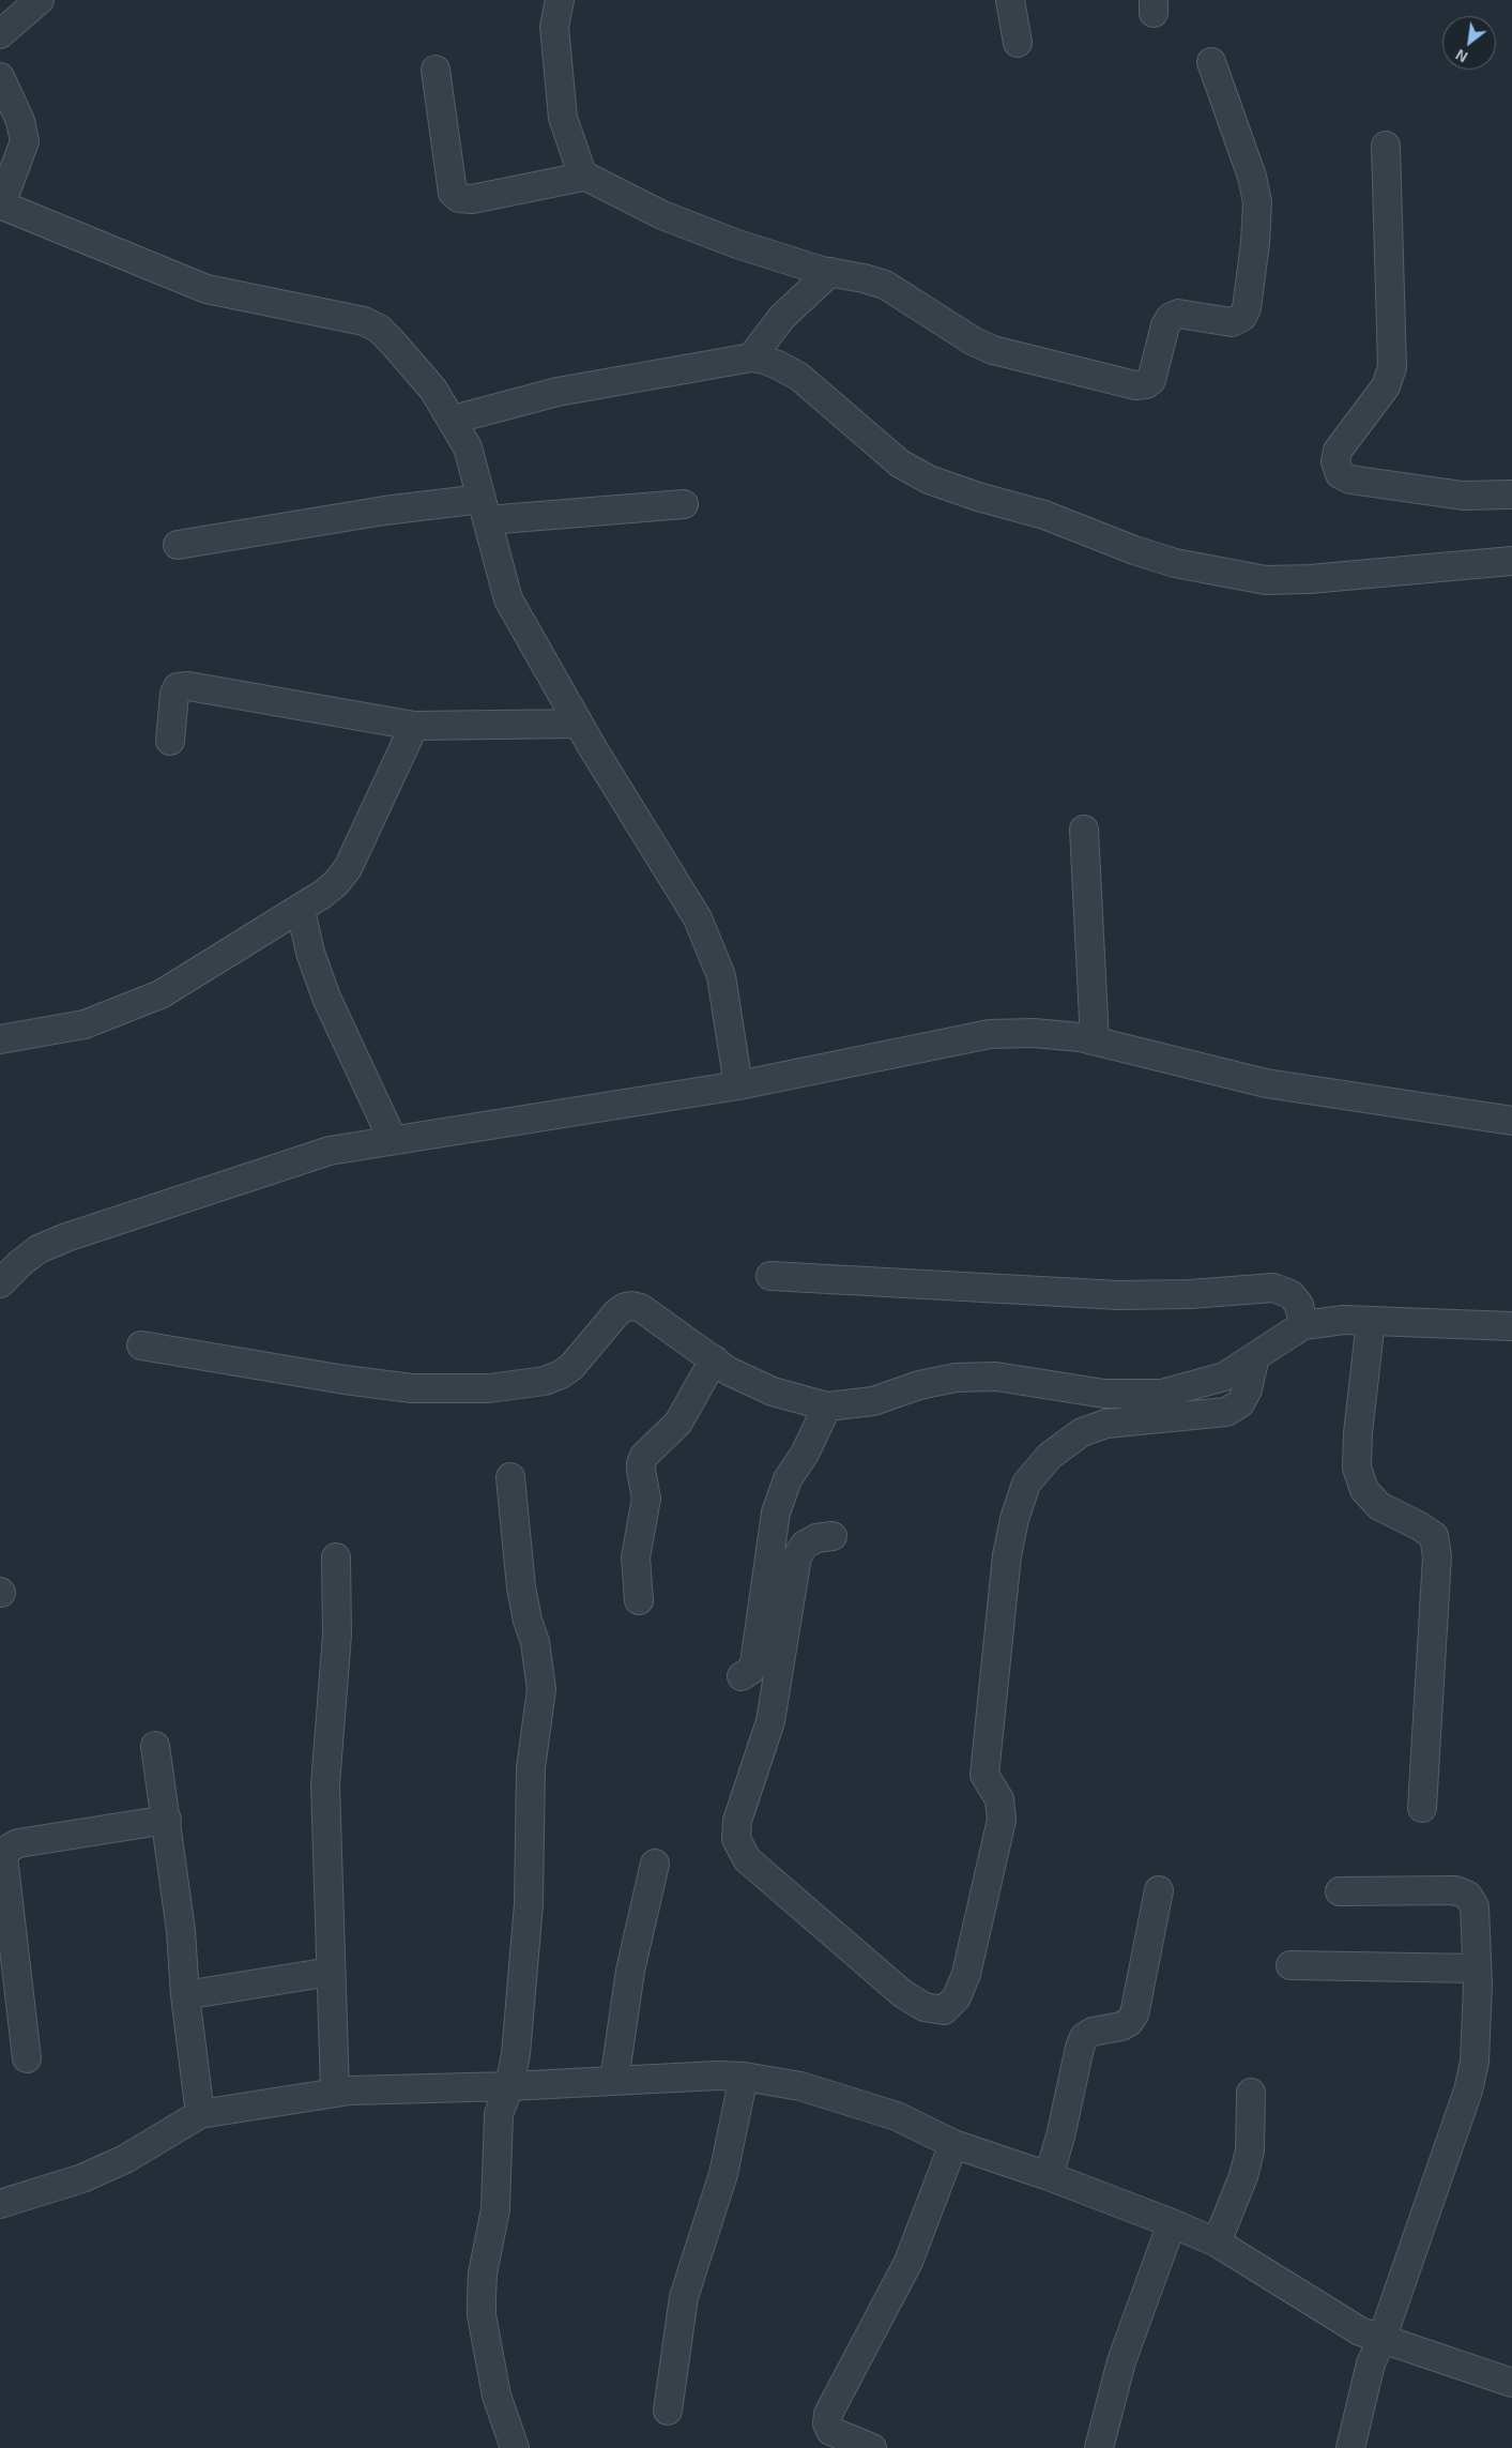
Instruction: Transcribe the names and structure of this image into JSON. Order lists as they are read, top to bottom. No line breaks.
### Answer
{"north":"bottom left"}
